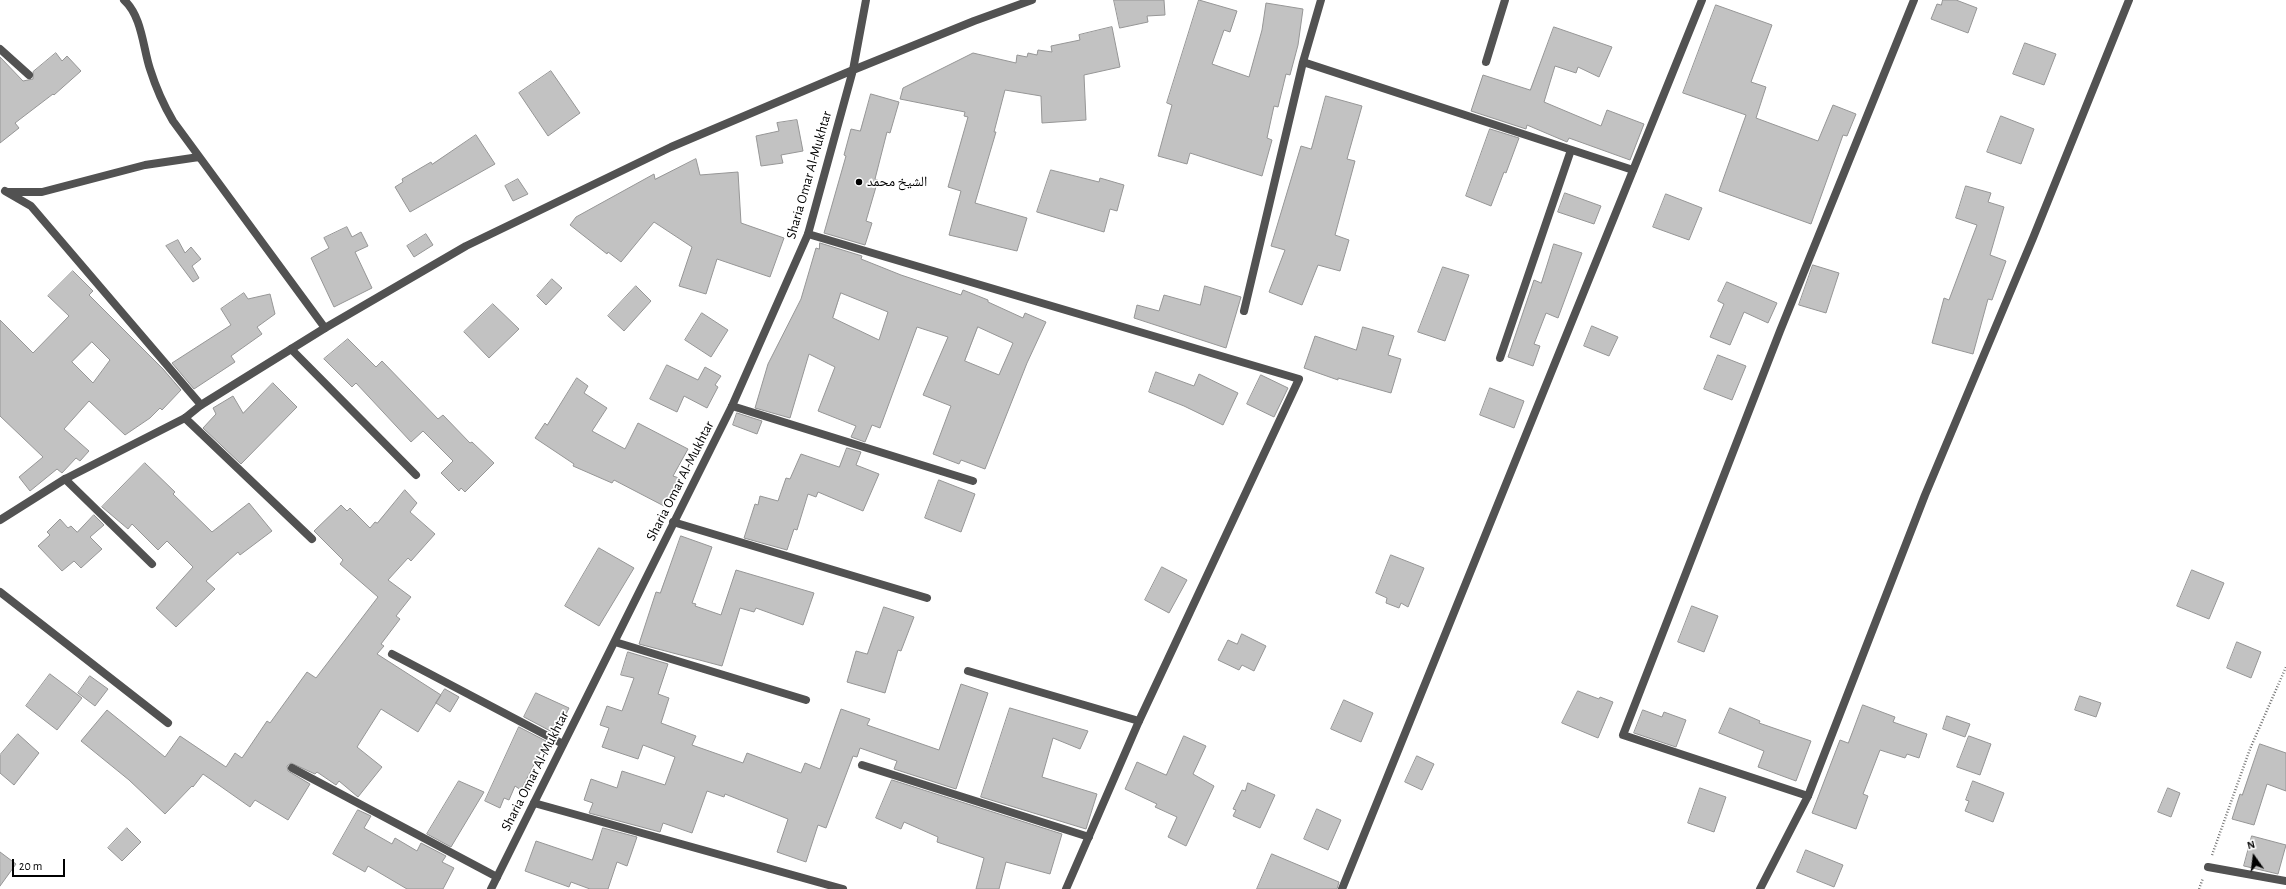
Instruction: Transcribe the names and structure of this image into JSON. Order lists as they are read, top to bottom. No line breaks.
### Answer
{"streets":{"street":["Sharia Omar Al-Mukhtar"]},"places":["الشيخ محمد"],"scale_bar":"20 m","north":"top"}
